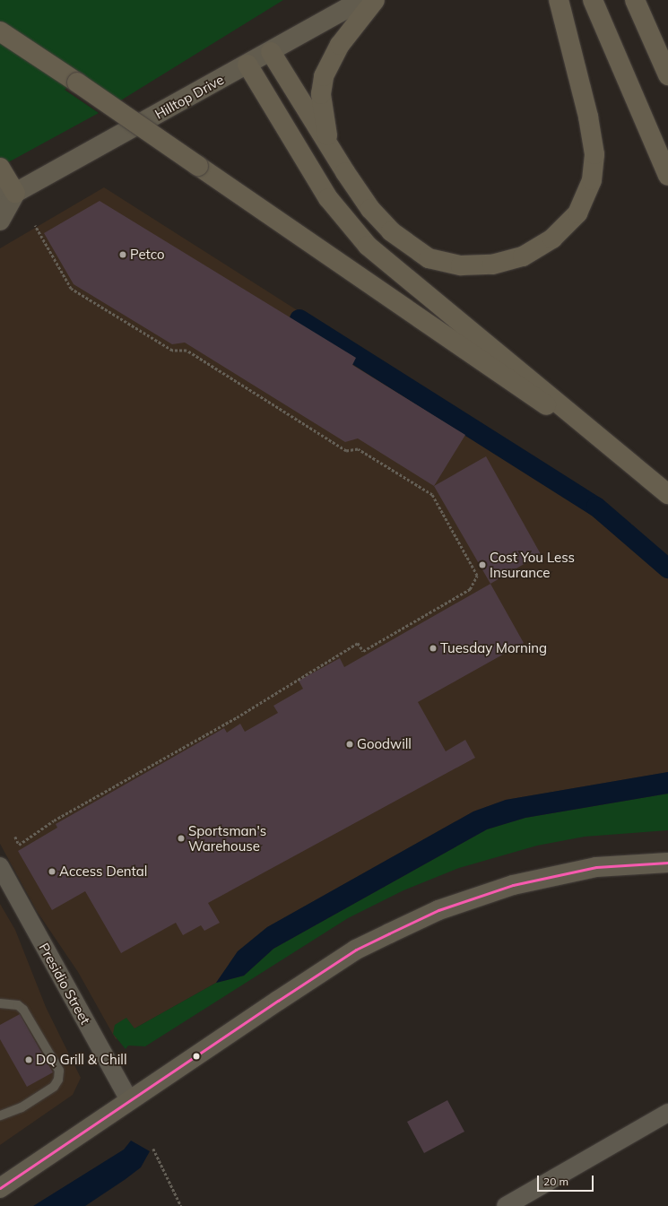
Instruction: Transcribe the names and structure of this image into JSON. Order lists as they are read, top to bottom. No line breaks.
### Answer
{"streets":{"main road":["Hilltop Drive"],"street":["Presidio Street"]},"places":["Petco","Cost You Less Insurance","Tuesday Morning","Goodwill","Sportsman's Warehouse","Access Dental","DQ Grill & Chill"],"scale_bar":"20 m"}
